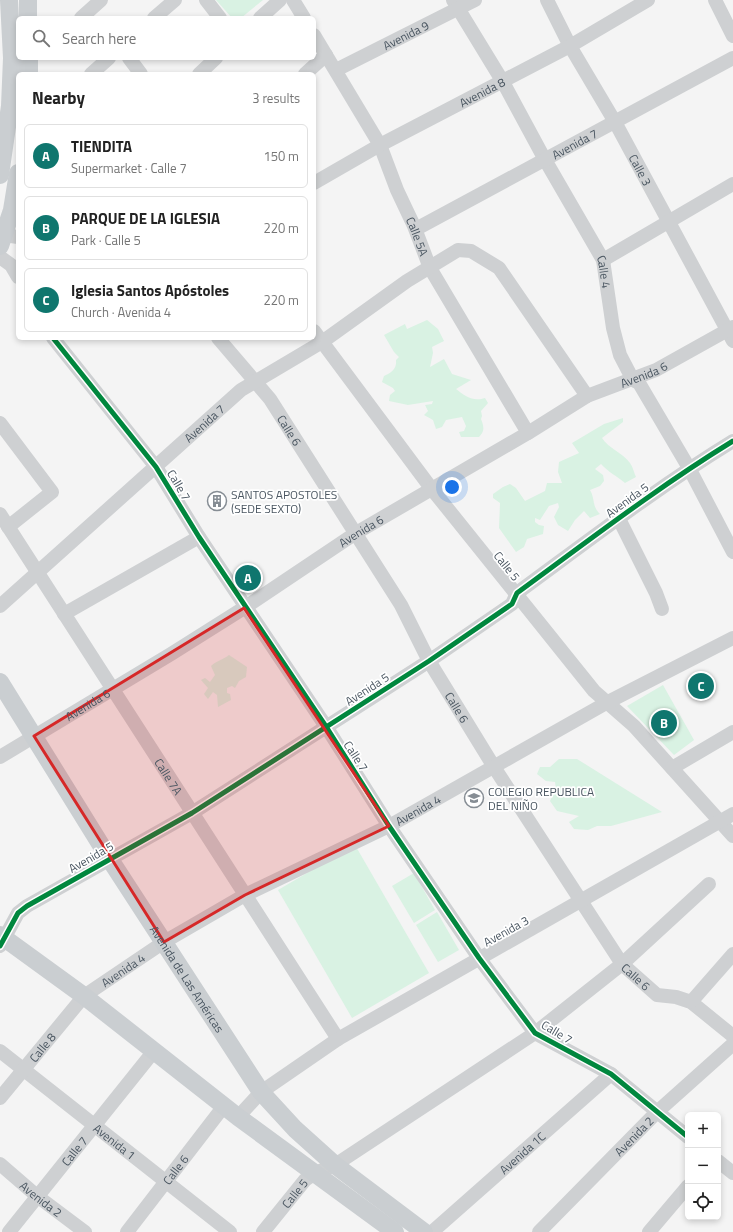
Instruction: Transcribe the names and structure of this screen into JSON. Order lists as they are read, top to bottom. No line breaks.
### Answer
{"streets":{"main road":["Avenida de Las Américas"],"street":["Avenida 9","Avenida 8","Avenida 7","Calle 3","Calle 5A","Calle 4","Avenida 6","Calle 6","Calle 7","Avenida 5","Calle 5","Calle 7A","Avenida 4","Avenida 3","Calle 8","Avenida 2","Avenida 1","Avenida 1C"]},"crossings":[["Avenida 9","Calle 5A"],["Avenida 9","Calle 4"],["Avenida 8","Calle 3"],["Avenida 8","Calle 5A"],["Avenida 8","Calle 4"],["Avenida 7","Calle 3"],["Avenida 7","Calle 5A"],["Avenida 7","Calle 4"],["Avenida 7","Avenida 6"],["Avenida 7","Calle 6"],["Avenida 7","Calle 7"],["Avenida 7","Calle 5"],["Avenida 7","Calle 7A"],["Calle 3","Avenida 6"],["Calle 5A","Avenida 6"],["Calle 4","Avenida 6"],["Calle 4","Avenida 5"],["Avenida 6","Calle 6"],["Avenida 6","Calle 7"],["Avenida 6","Calle 5"],["Avenida 6","Calle 7A"],["Avenida 6","Avenida de Las Américas"],["Calle 6","Avenida 5"],["Calle 6","Calle 5"],["Calle 6","Avenida 4"],["Calle 6","Avenida 3"],["Calle 6","Avenida 1"],["Calle 7","Avenida 5"],["Calle 7","Calle 5"],["Calle 7","Avenida 4"],["Calle 7","Avenida 3"],["Calle 7","Avenida 2"],["Calle 7","Avenida 1"],["Calle 7","Avenida 1C"],["Avenida 5","Calle 5"],["Avenida 5","Calle 7A"],["Avenida 5","Avenida de Las Américas"],["Calle 5","Avenida 4"],["Calle 5","Avenida 3"],["Calle 5","Avenida de Las Américas"],["Calle 7A","Avenida 4"],["Calle 7A","Avenida 3"],["Avenida 4","Avenida de Las Américas"],["Avenida 4","Calle 8"],["Avenida 3","Avenida de Las Américas"],["Calle 8","Avenida 1"]],"places":{"building":["SANTOS APOSTOLES (SEDE SEXTO)"],"school or university":["COLEGIO REPUBLICA DEL NIÑO"]},"page":{"search":"Search here","heading":["Nearby","3 results"],"list":[{"mark":"A","name":"TIENDITA","note":"Supermarket · Calle 7","value":"150 m"},{"mark":"B","name":"PARQUE DE LA IGLESIA","note":"Park · Calle 5","value":"220 m"},{"mark":"C","name":"Iglesia Santos Apóstoles","note":"Church · Avenida 4","value":"220 m"}],"pins":["A","C","B"],"map_buttons":["+","−"]}}
